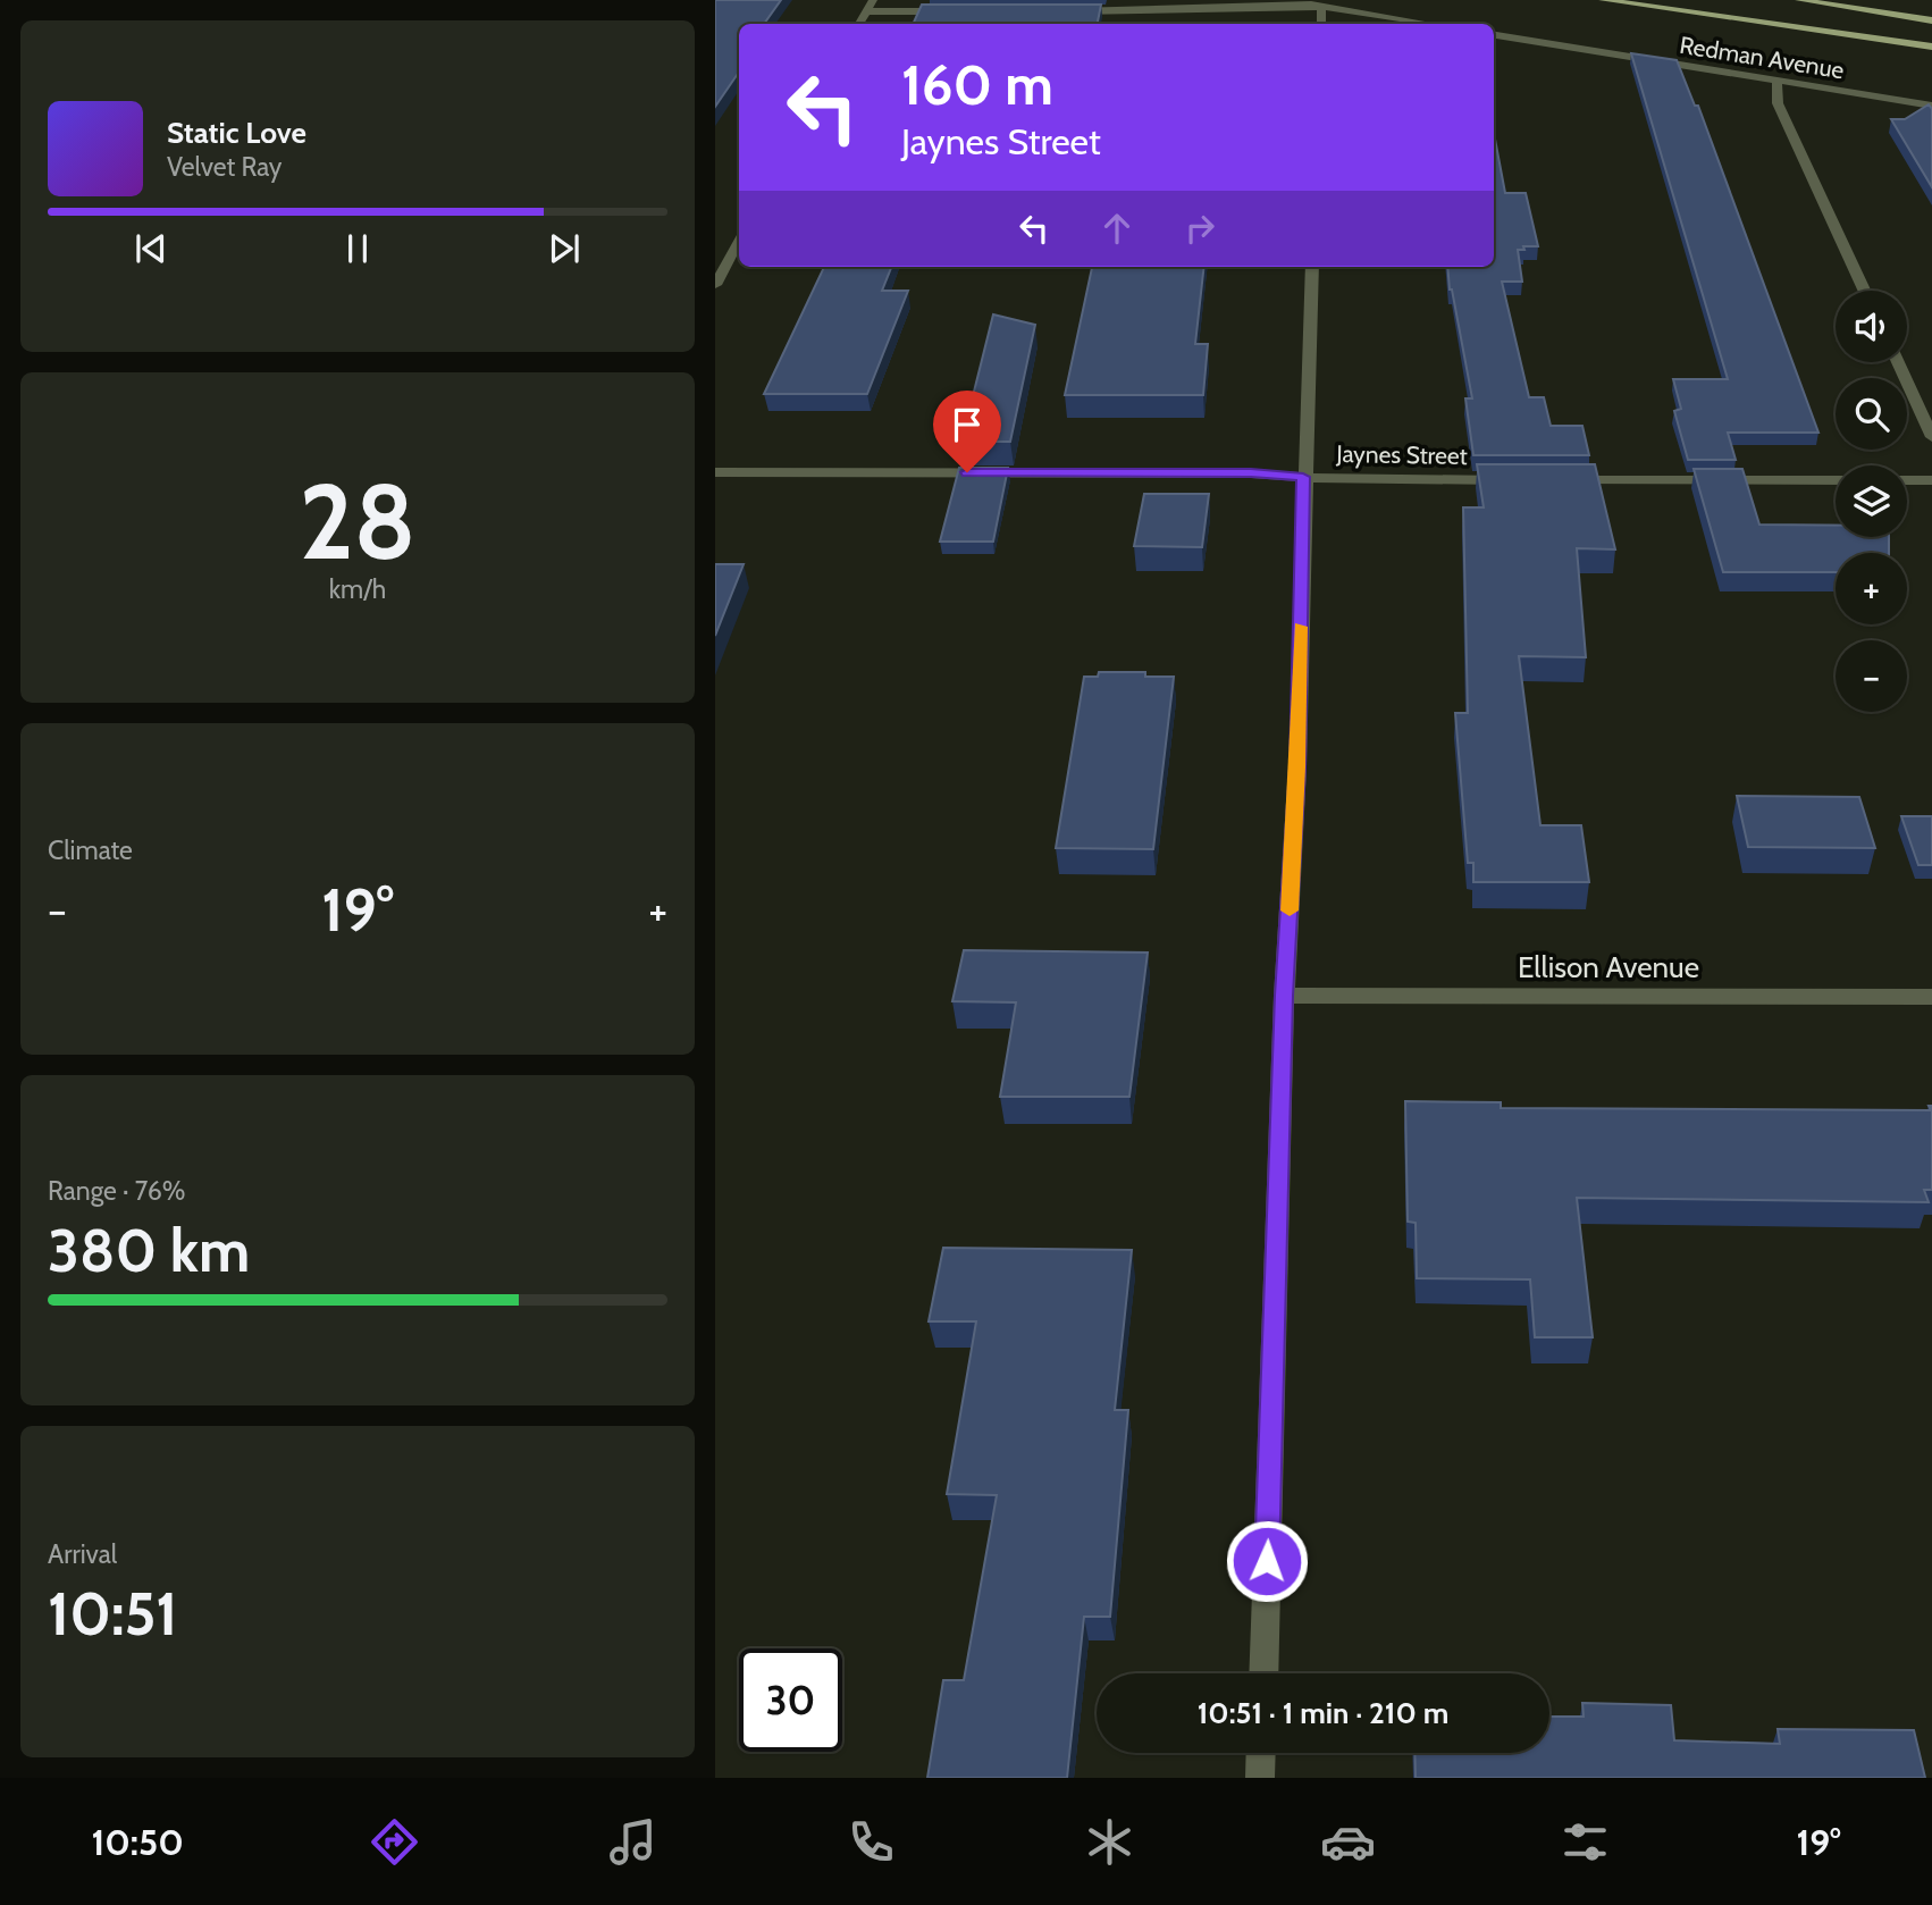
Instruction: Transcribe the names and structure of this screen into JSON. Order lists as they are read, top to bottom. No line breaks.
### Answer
{"streets":{"street":["Redman Avenue","Jaynes Street","Ellison Avenue"]},"page":{"turn":["160 m","Jaynes Street"],"song":["Static Love","Velvet Ray"],"map_buttons":["+","−"],"tile":[["28","km/h"],"Climate",["Range · 76%","380 km"],["Arrival","10:51"]],"heat":["−","19°","+"],"limit":"30","trip":"10:51 · 1 min · 210 m","tabs":["10:50","19°"]}}
